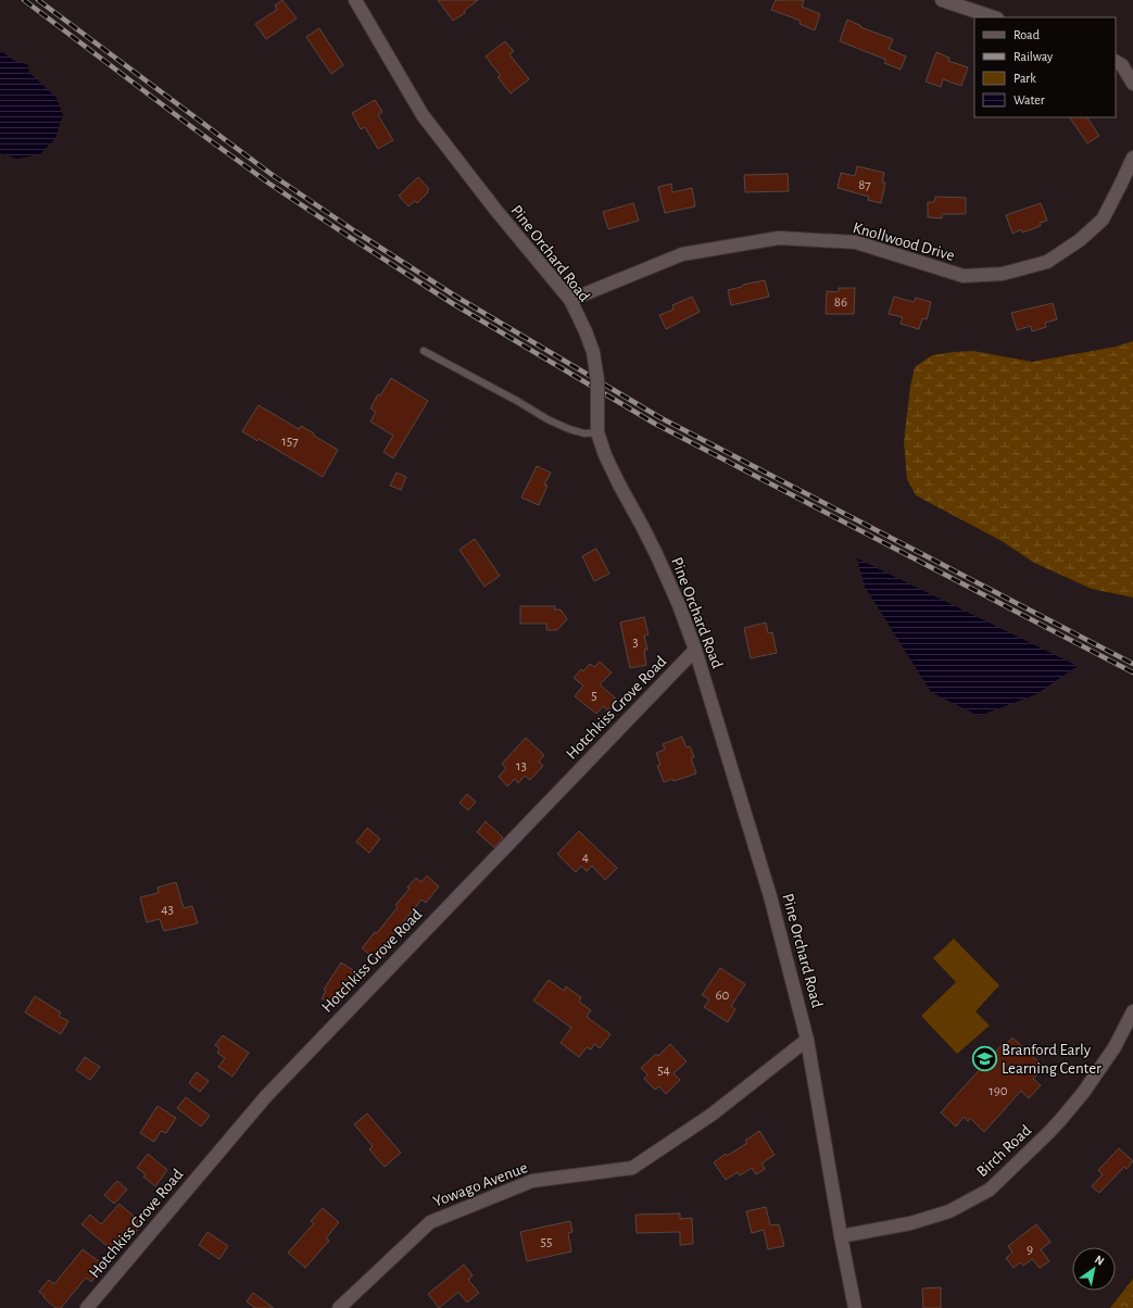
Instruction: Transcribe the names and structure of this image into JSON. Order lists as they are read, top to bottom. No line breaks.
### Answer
{"streets":{"street":["Knollwood Drive","Pine Orchard Road","Hotchkiss Grove Road","Birch Road","Yowago Avenue"]},"crossings":[["Knollwood Drive","Pine Orchard Road"],["Pine Orchard Road","Hotchkiss Grove Road"],["Pine Orchard Road","Birch Road"],["Pine Orchard Road","Yowago Avenue"]],"places":{"school or university":["Branford Early Learning Center"]},"house_numbers":["87","86","157","3","5","13","4","43","60","54","190","55","9"],"legend":["Road","Railway","Park","Water"],"north":"top right"}
